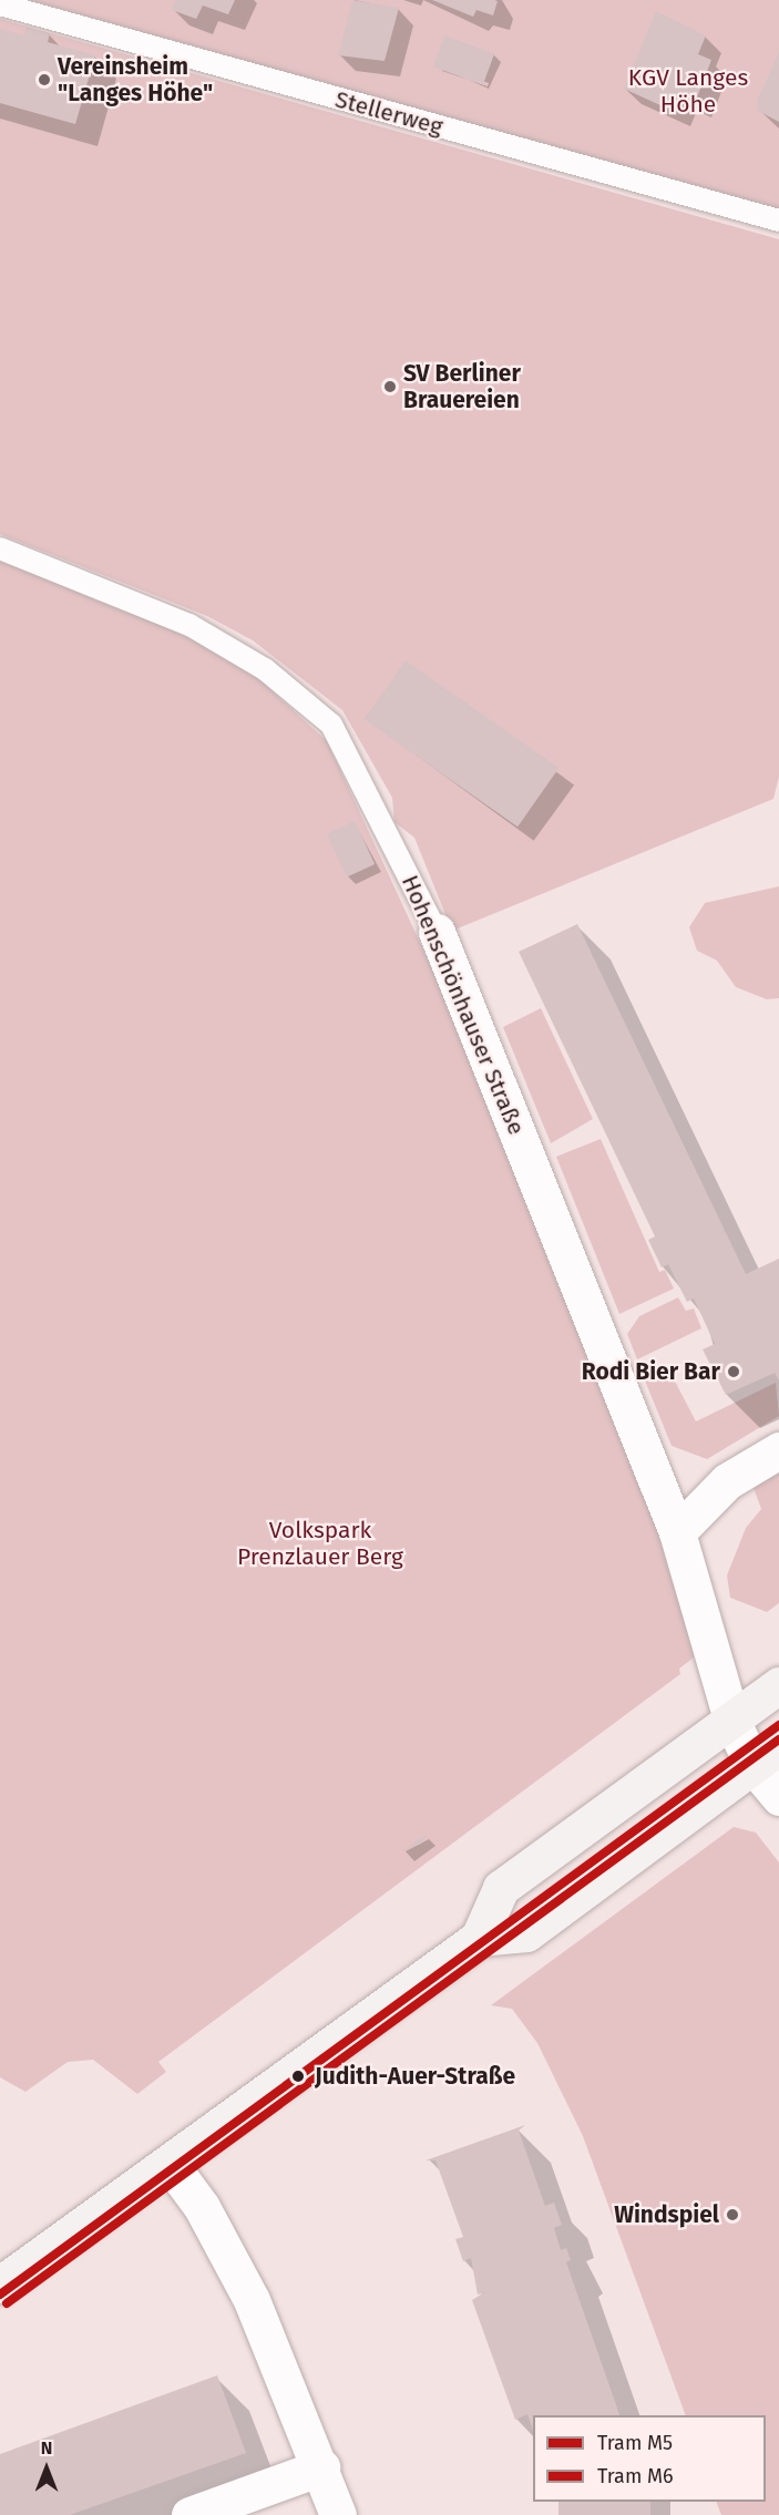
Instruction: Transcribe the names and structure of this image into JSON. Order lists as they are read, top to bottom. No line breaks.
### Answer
{"streets":{"street":["Hohenschönhauser Straße"],"lane":["Stellerweg"]},"parks":["KGV Langes Höhe","Volkspark Prenzlauer Berg"],"places":["Vereinsheim \"Langes Höhe\"","SV Berliner Brauereien","Rodi Bier Bar","Judith-Auer-Straße","Windspiel"],"lines":["tram line M5","tram line M6"],"legend":["Tram M5","Tram M6"],"north":"top"}
